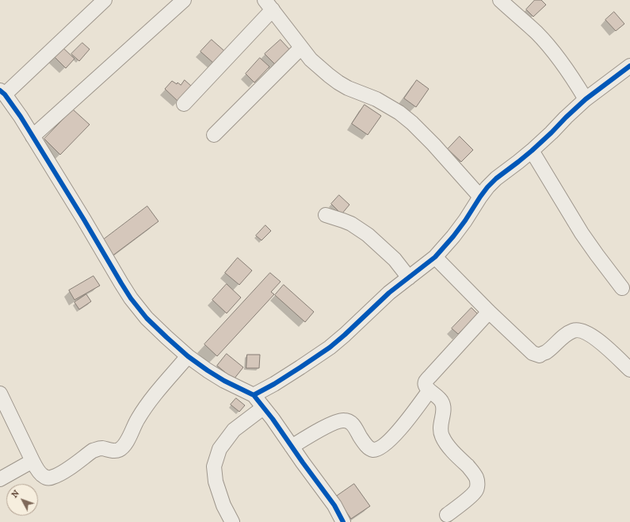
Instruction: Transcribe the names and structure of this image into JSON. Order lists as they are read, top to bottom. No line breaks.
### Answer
{"north":"top left"}
